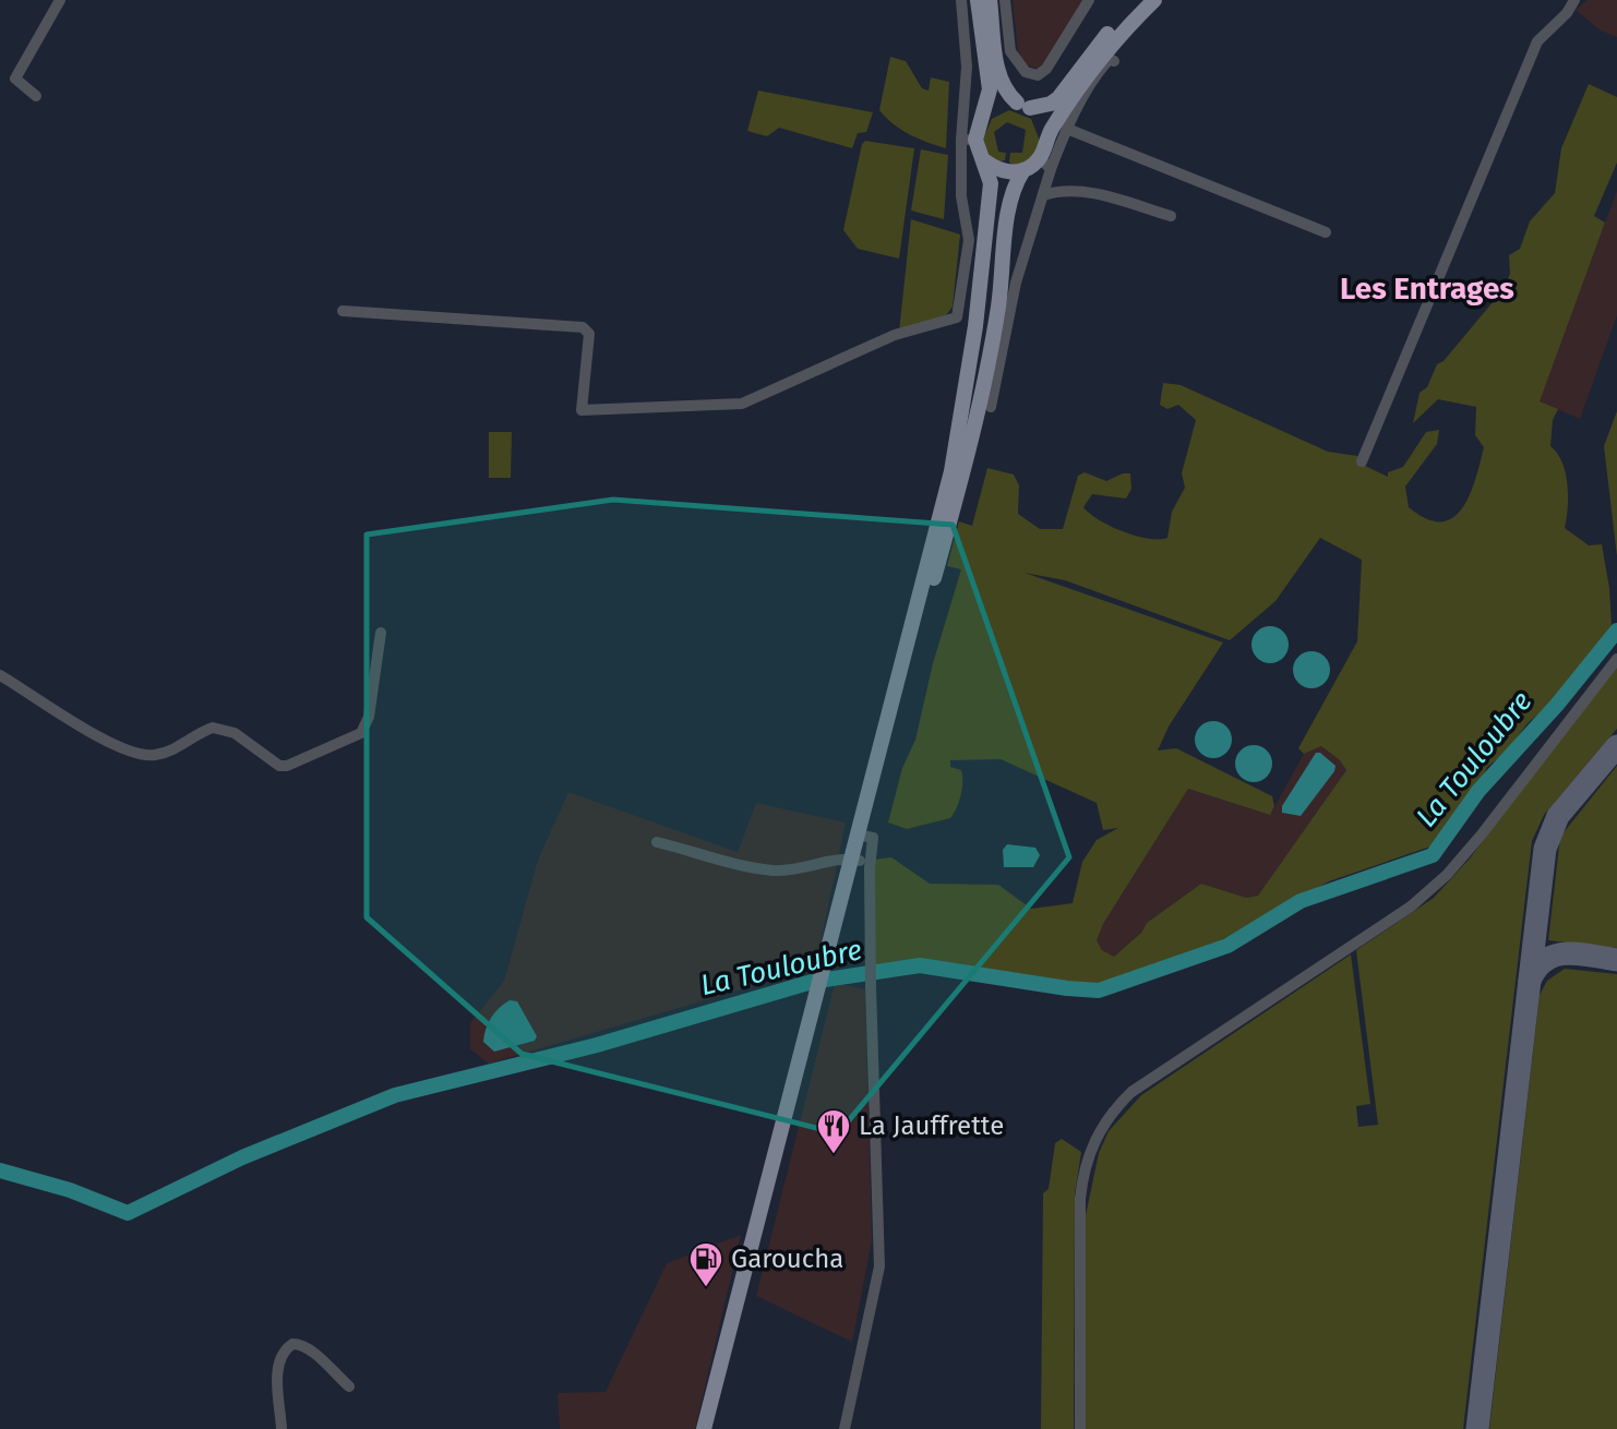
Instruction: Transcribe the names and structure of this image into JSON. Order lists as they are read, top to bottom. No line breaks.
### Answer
{"districts":["Les Entrages"],"water":["La Touloubre"],"places":{"restaurant":["La Jauffrette"],"fuel station":["Garoucha"]}}
